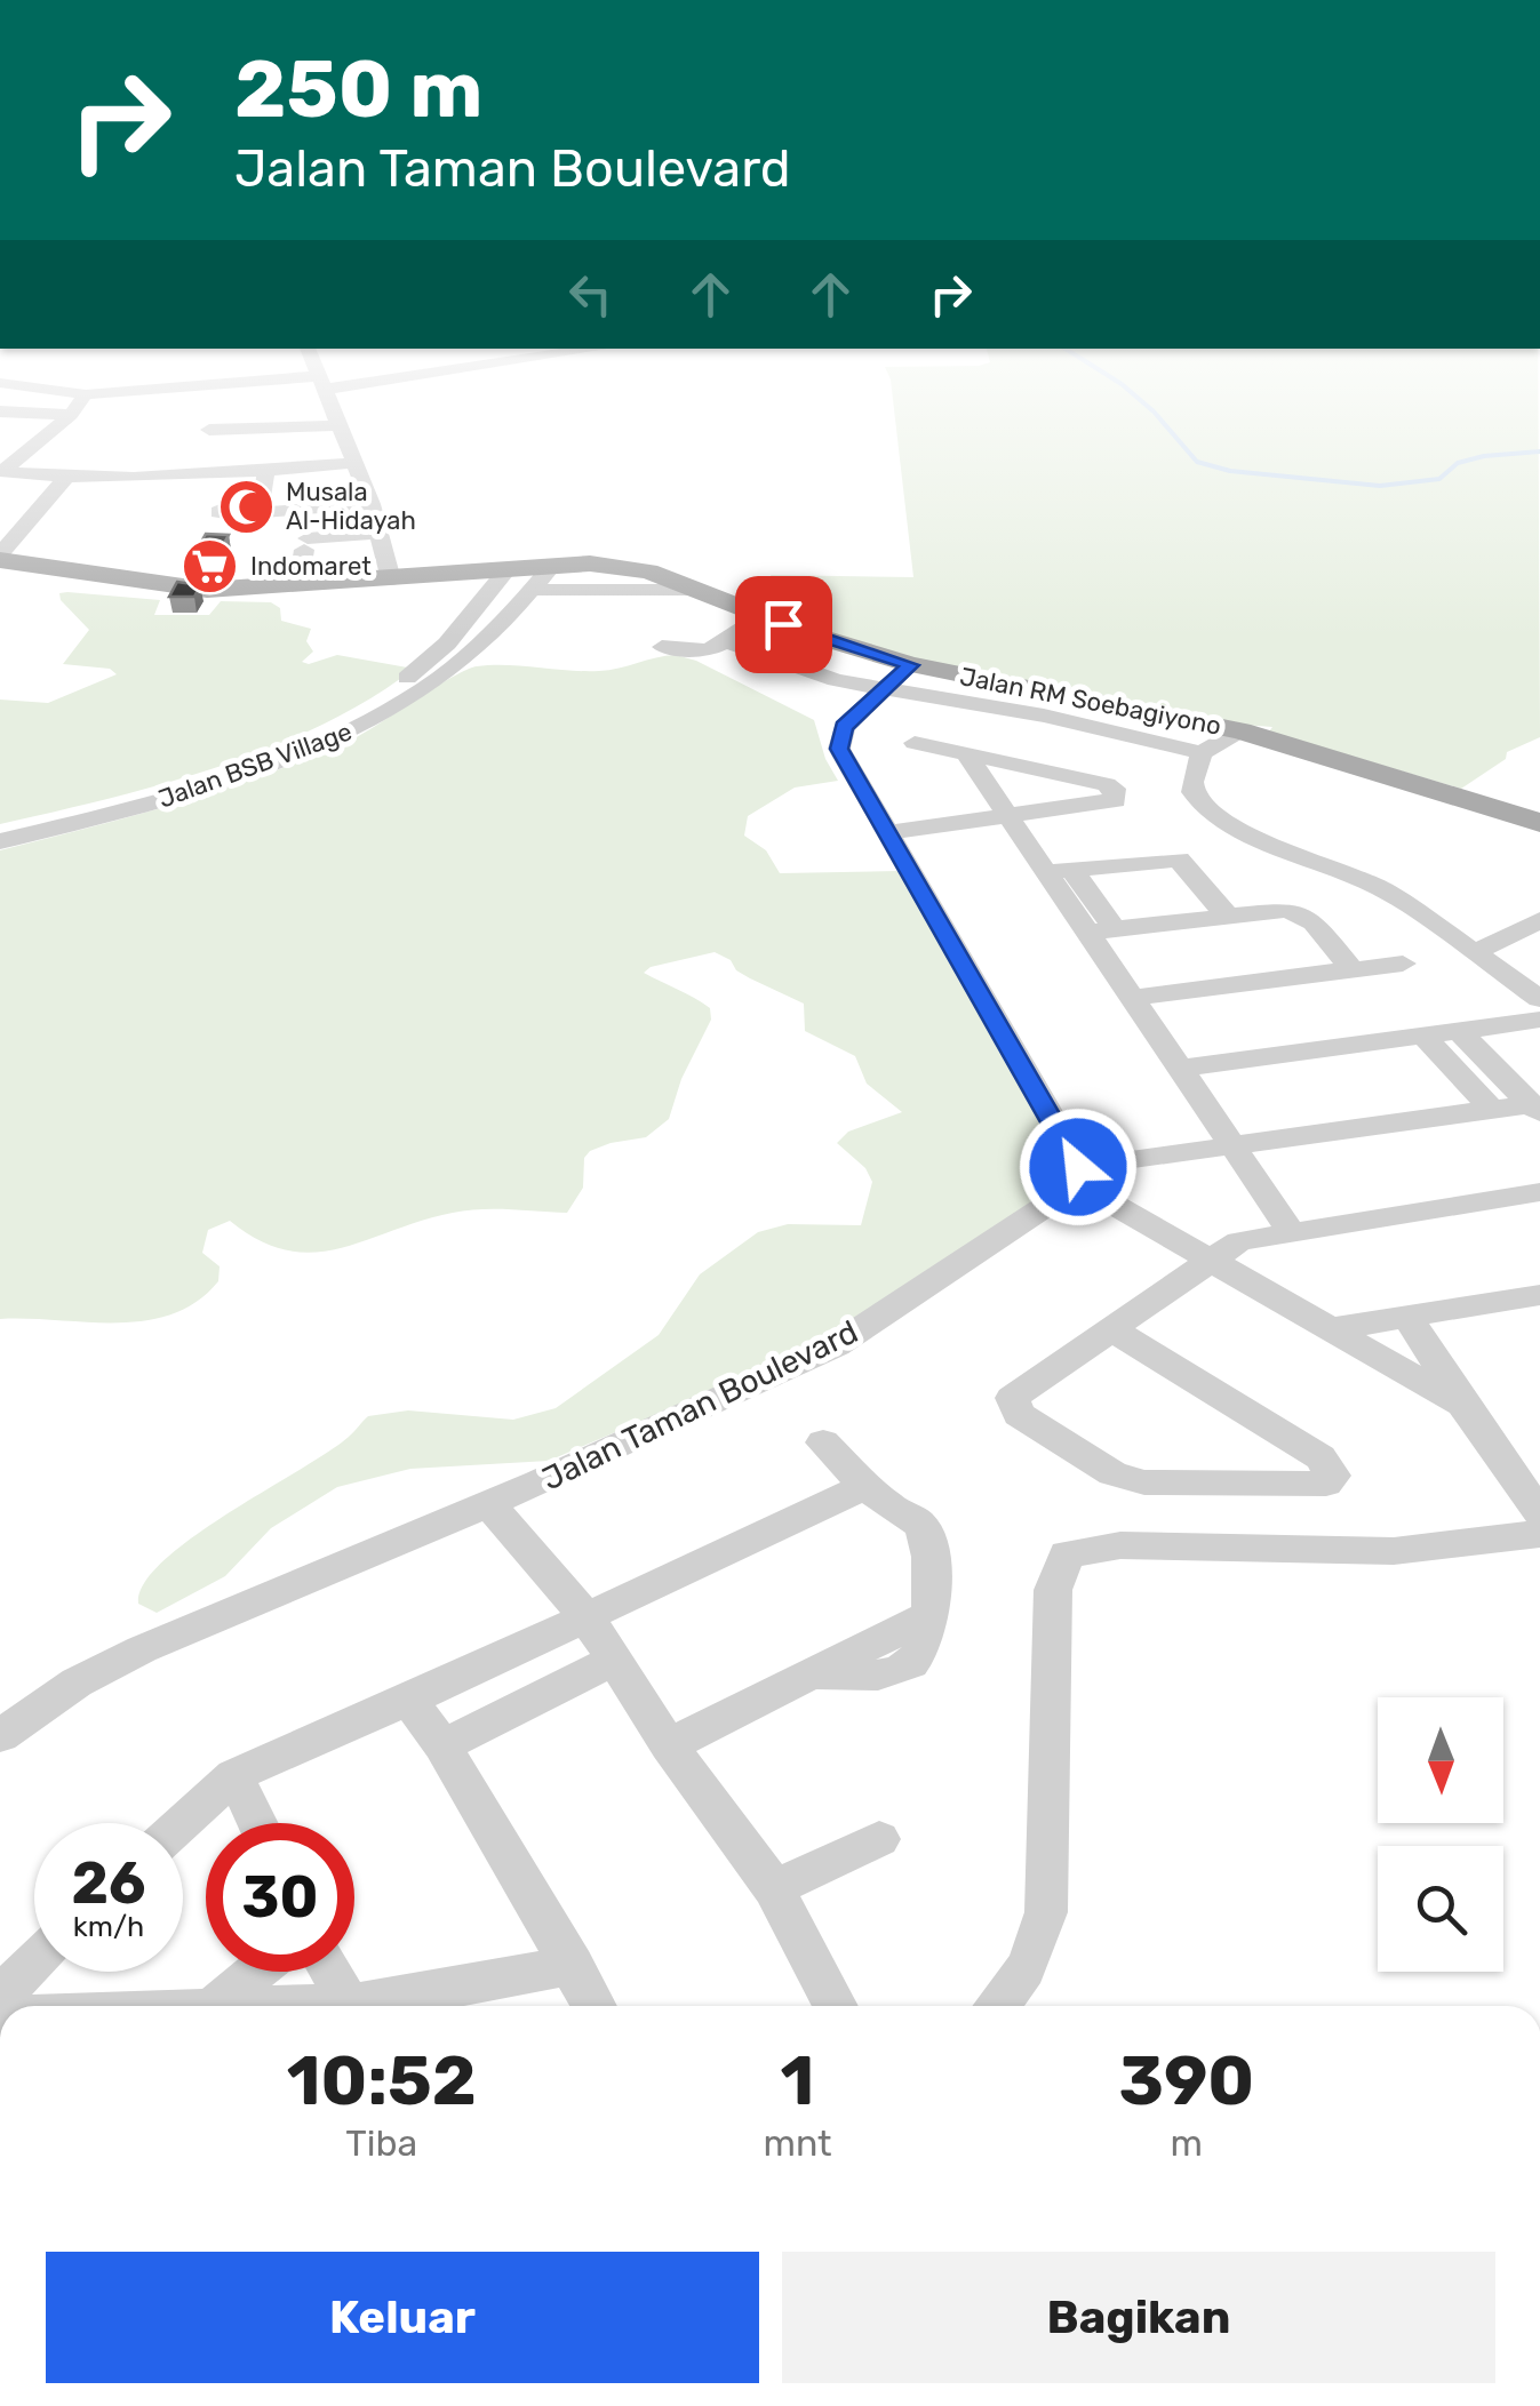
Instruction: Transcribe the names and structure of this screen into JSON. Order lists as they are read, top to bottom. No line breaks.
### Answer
{"streets":{"main road":["Jalan RM Soebagiyono"],"street":["Jalan BSB Village","Jalan Taman Boulevard"]},"crossings":[["Jalan RM Soebagiyono","Jalan BSB Village"]],"places":{"mosque":["Musala Al-Hidayah"],"supermarket":["Indomaret"]},"north":"bottom","page":{"turn":["250 m","Jalan Taman Boulevard"],"speed":"26 km/h","limit":"30","eta":["10:52","Tiba","1","mnt","390","m"],"buttons":["Keluar","Bagikan"]}}
